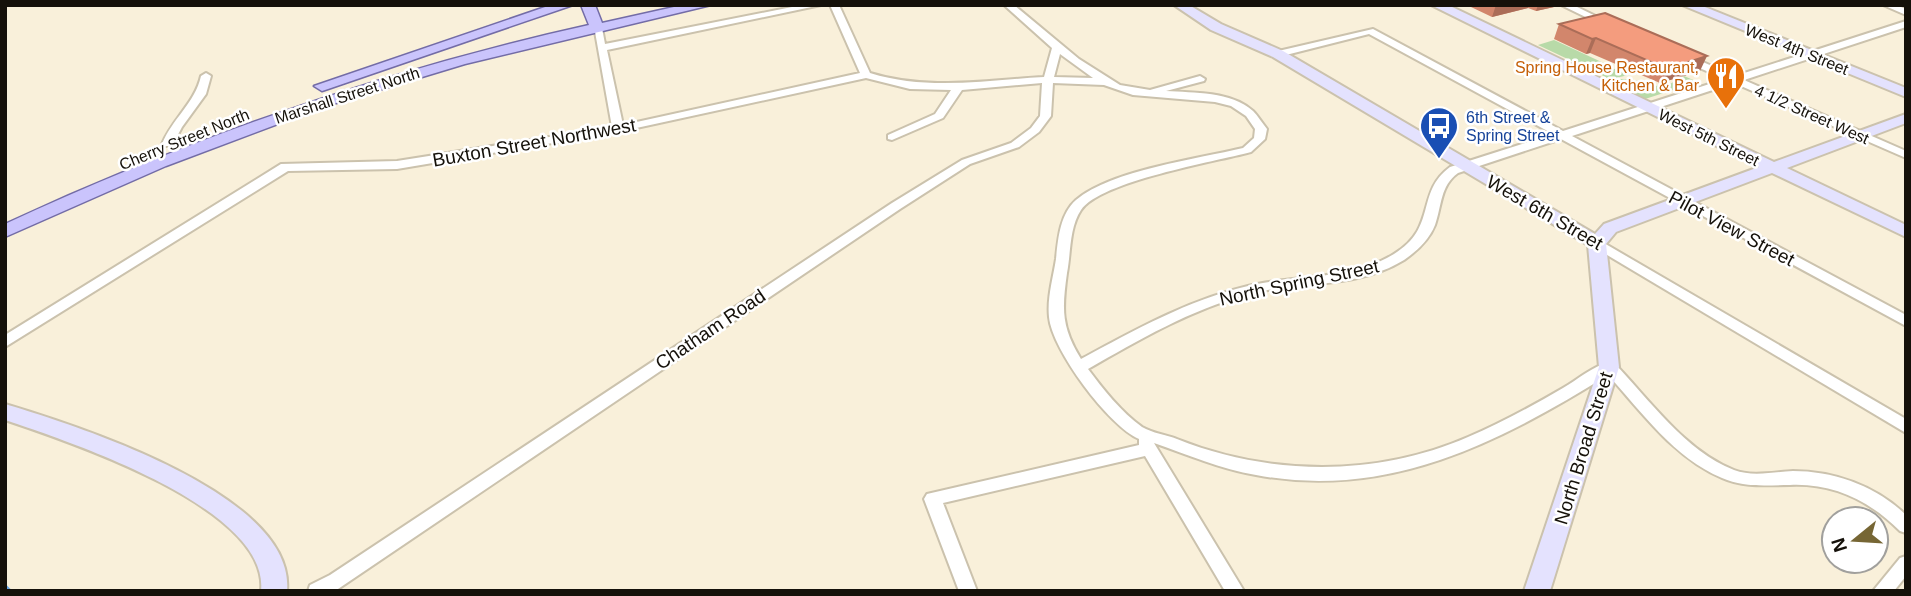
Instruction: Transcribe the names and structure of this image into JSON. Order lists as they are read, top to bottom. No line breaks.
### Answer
{"streets":{"main road":["West 4th Street","Marshall Street North","West 5th Street","Cherry Street North","West 6th Street","North Broad Street"],"street":["4 1/2 Street West","Buxton Street Northwest","Pilot View Street","North Spring Street","Chatham Road"]},"crossings":[["West 4th Street","North Spring Street"],["4 1/2 Street West","North Spring Street"],["West 5th Street","North Spring Street"],["Buxton Street Northwest","Chatham Road"],["West 6th Street","Pilot View Street"],["West 6th Street","North Spring Street"],["West 6th Street","North Broad Street"],["Pilot View Street","North Spring Street"]],"places":{"restaurant":["Spring House Restaurant, Kitchen & Bar"],"bus stop":["6th Street & Spring Street"]},"north":"left"}
